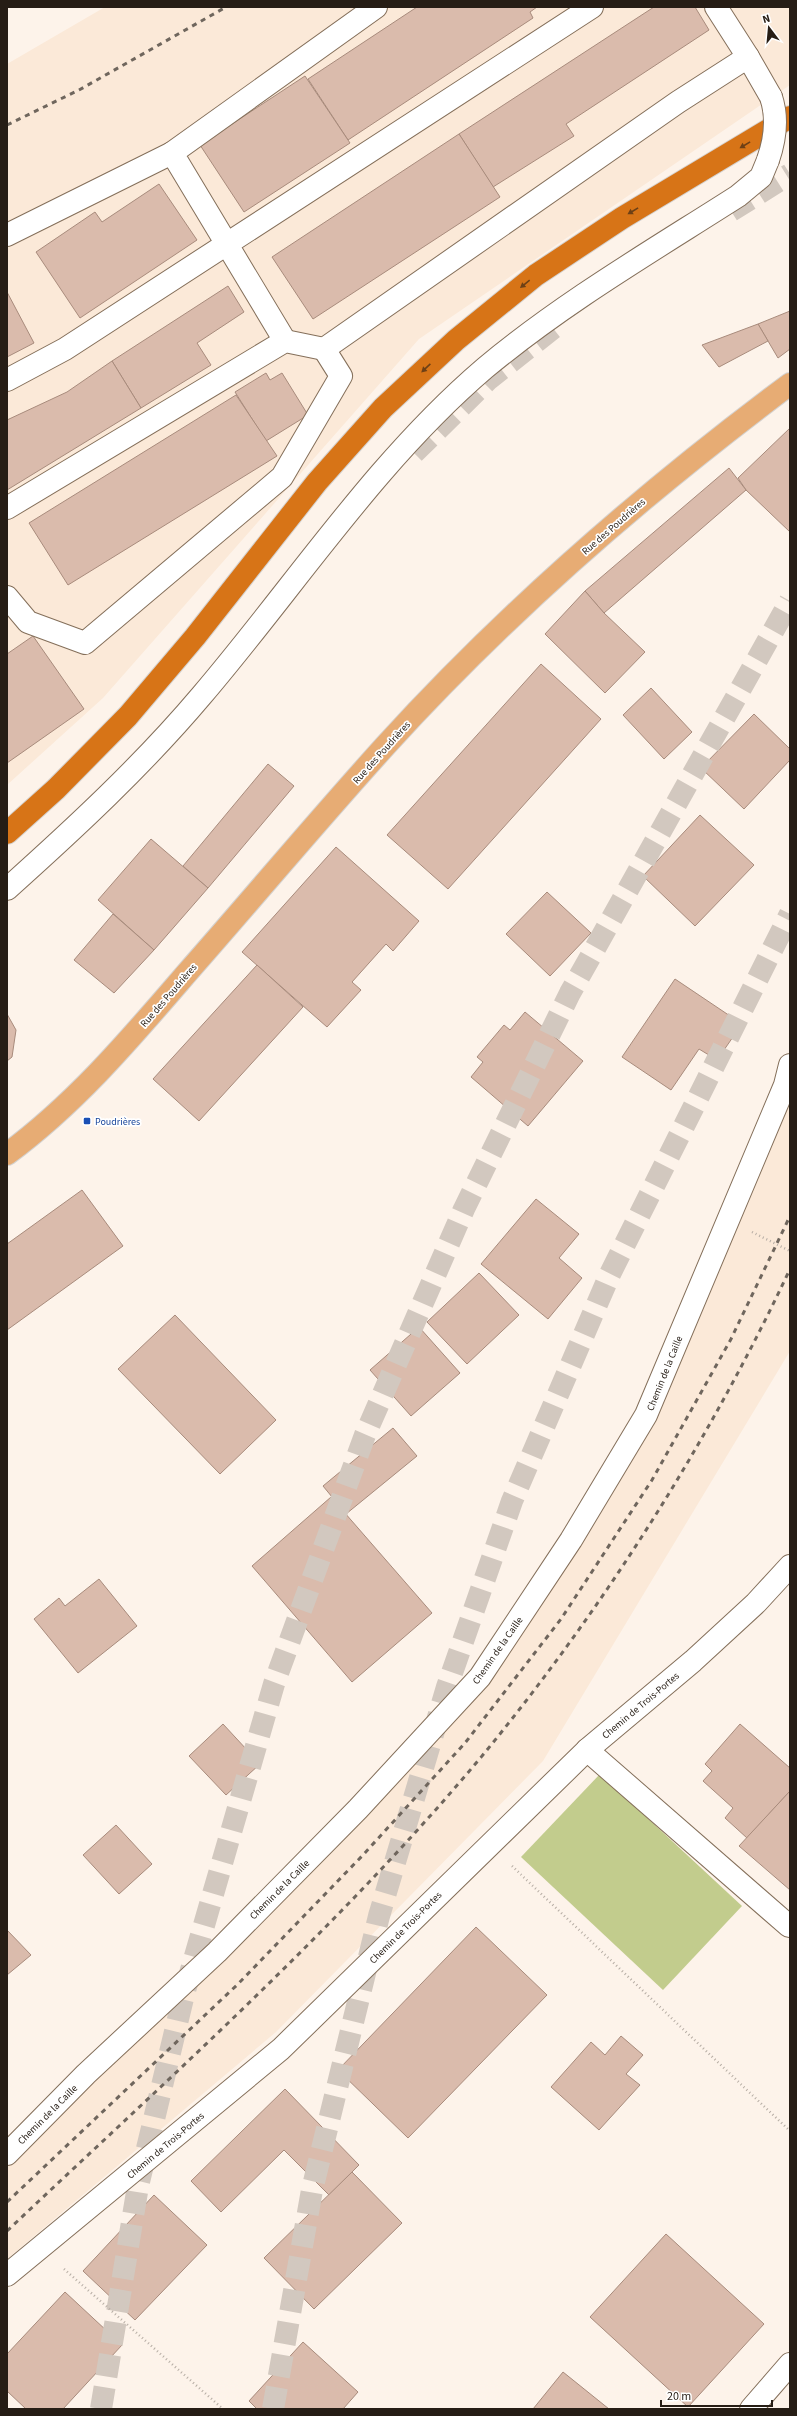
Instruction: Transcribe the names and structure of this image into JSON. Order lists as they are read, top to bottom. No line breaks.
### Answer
{"streets":{"main road":["Rue des Poudrières"],"street":["Chemin de la Caille","Chemin de Trois-Portes"]},"places":{"transit":["Poudrières"]},"scale_bar":"20 m","north":"top"}
